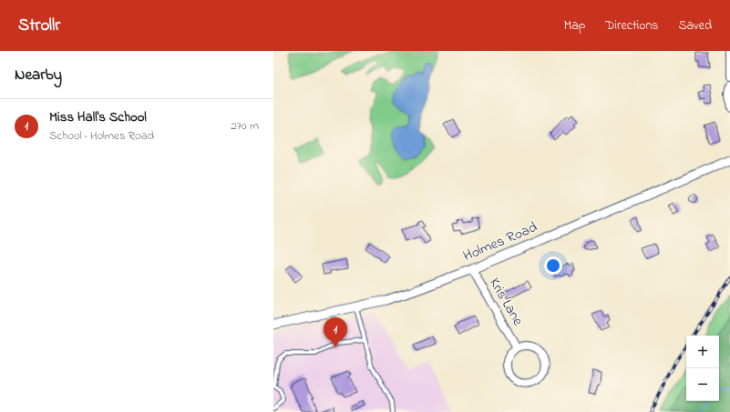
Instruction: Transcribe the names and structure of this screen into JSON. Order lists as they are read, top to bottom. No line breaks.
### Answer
{"streets":{"street":["Holmes Road","Kris Lane"]},"crossings":[["Holmes Road","Kris Lane"]],"page":{"header":"Strollr","nav":["Map","Directions","Saved"],"heading":"Nearby","list":[{"mark":"1","name":"Miss Hall's School","note":"School · Holmes Road","value":"270 m"}],"pins":"1","map_buttons":["+","−"]}}
